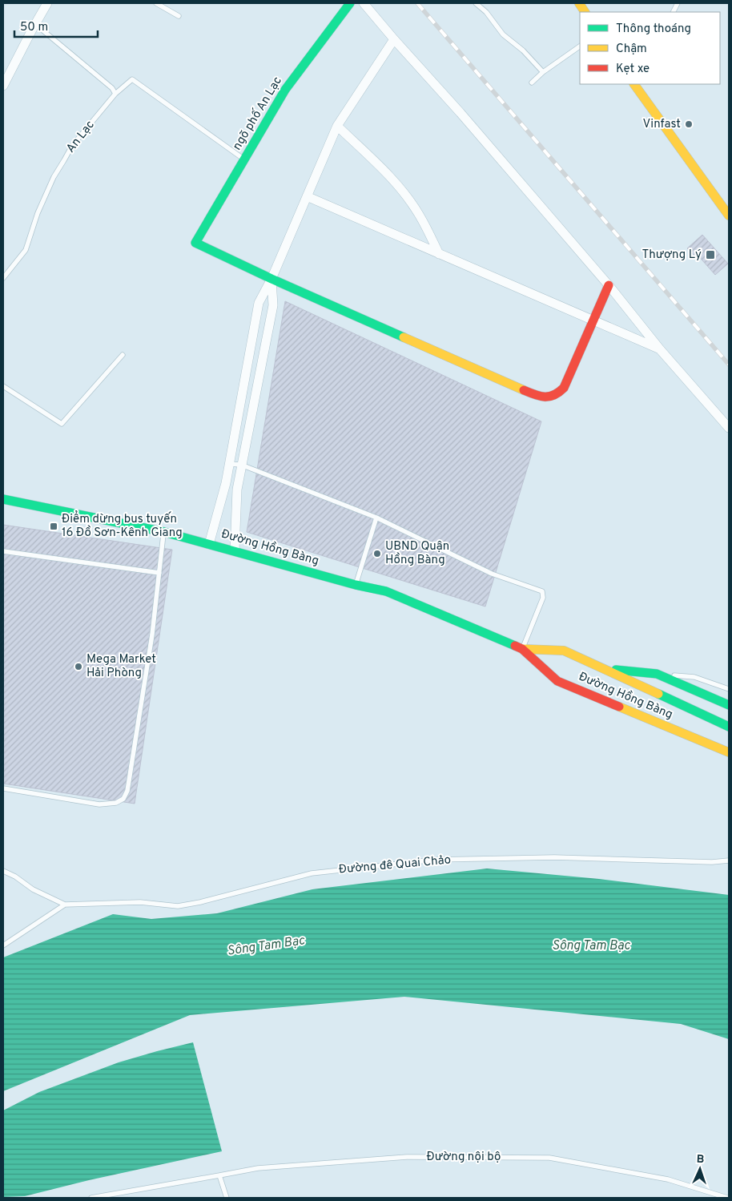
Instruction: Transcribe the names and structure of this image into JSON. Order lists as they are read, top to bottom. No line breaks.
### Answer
{"streets":{"main road":["ngõ phố An Lạc","Đường Hồng Bàng"],"lane":["An Lạc","Đường đê Quai Chảo","Đường nội bộ"]},"crossings":[["ngõ phố An Lạc","An Lạc"]],"water":["Sông Tam Bạc"],"places":{"other":["Vinfast","UBND Quận Hồng Bàng","Mega Market Hải Phòng"],"transit":["Thượng Lý","Điểm dừng bus tuyến 16 Đồ Sơn-Kênh Giang"]},"legend":["Thông thoáng","Chậm","Kẹt xe"],"scale_bar":"50 m","north":"top"}
